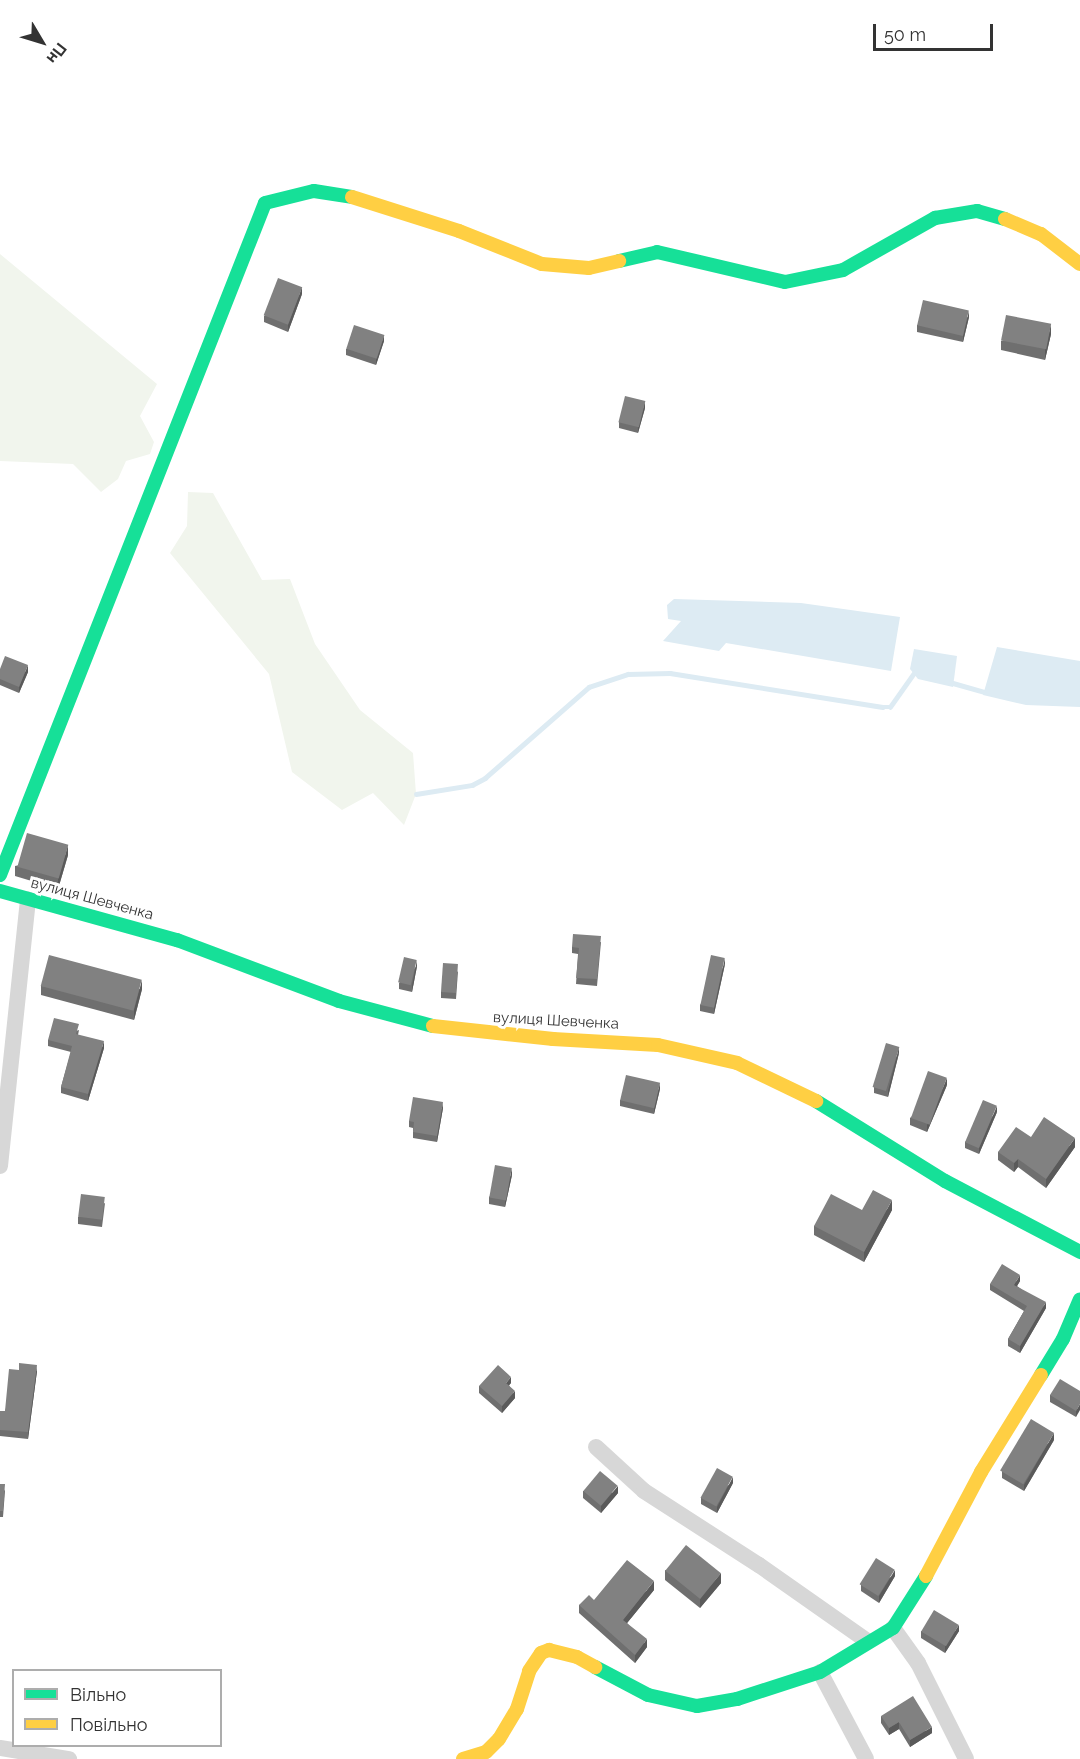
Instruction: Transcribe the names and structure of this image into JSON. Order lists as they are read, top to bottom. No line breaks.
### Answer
{"streets":{"street":["вулиця Шевченка"]},"legend":["Вільно","Повільно"],"scale_bar":"50 m","north":"bottom right"}
